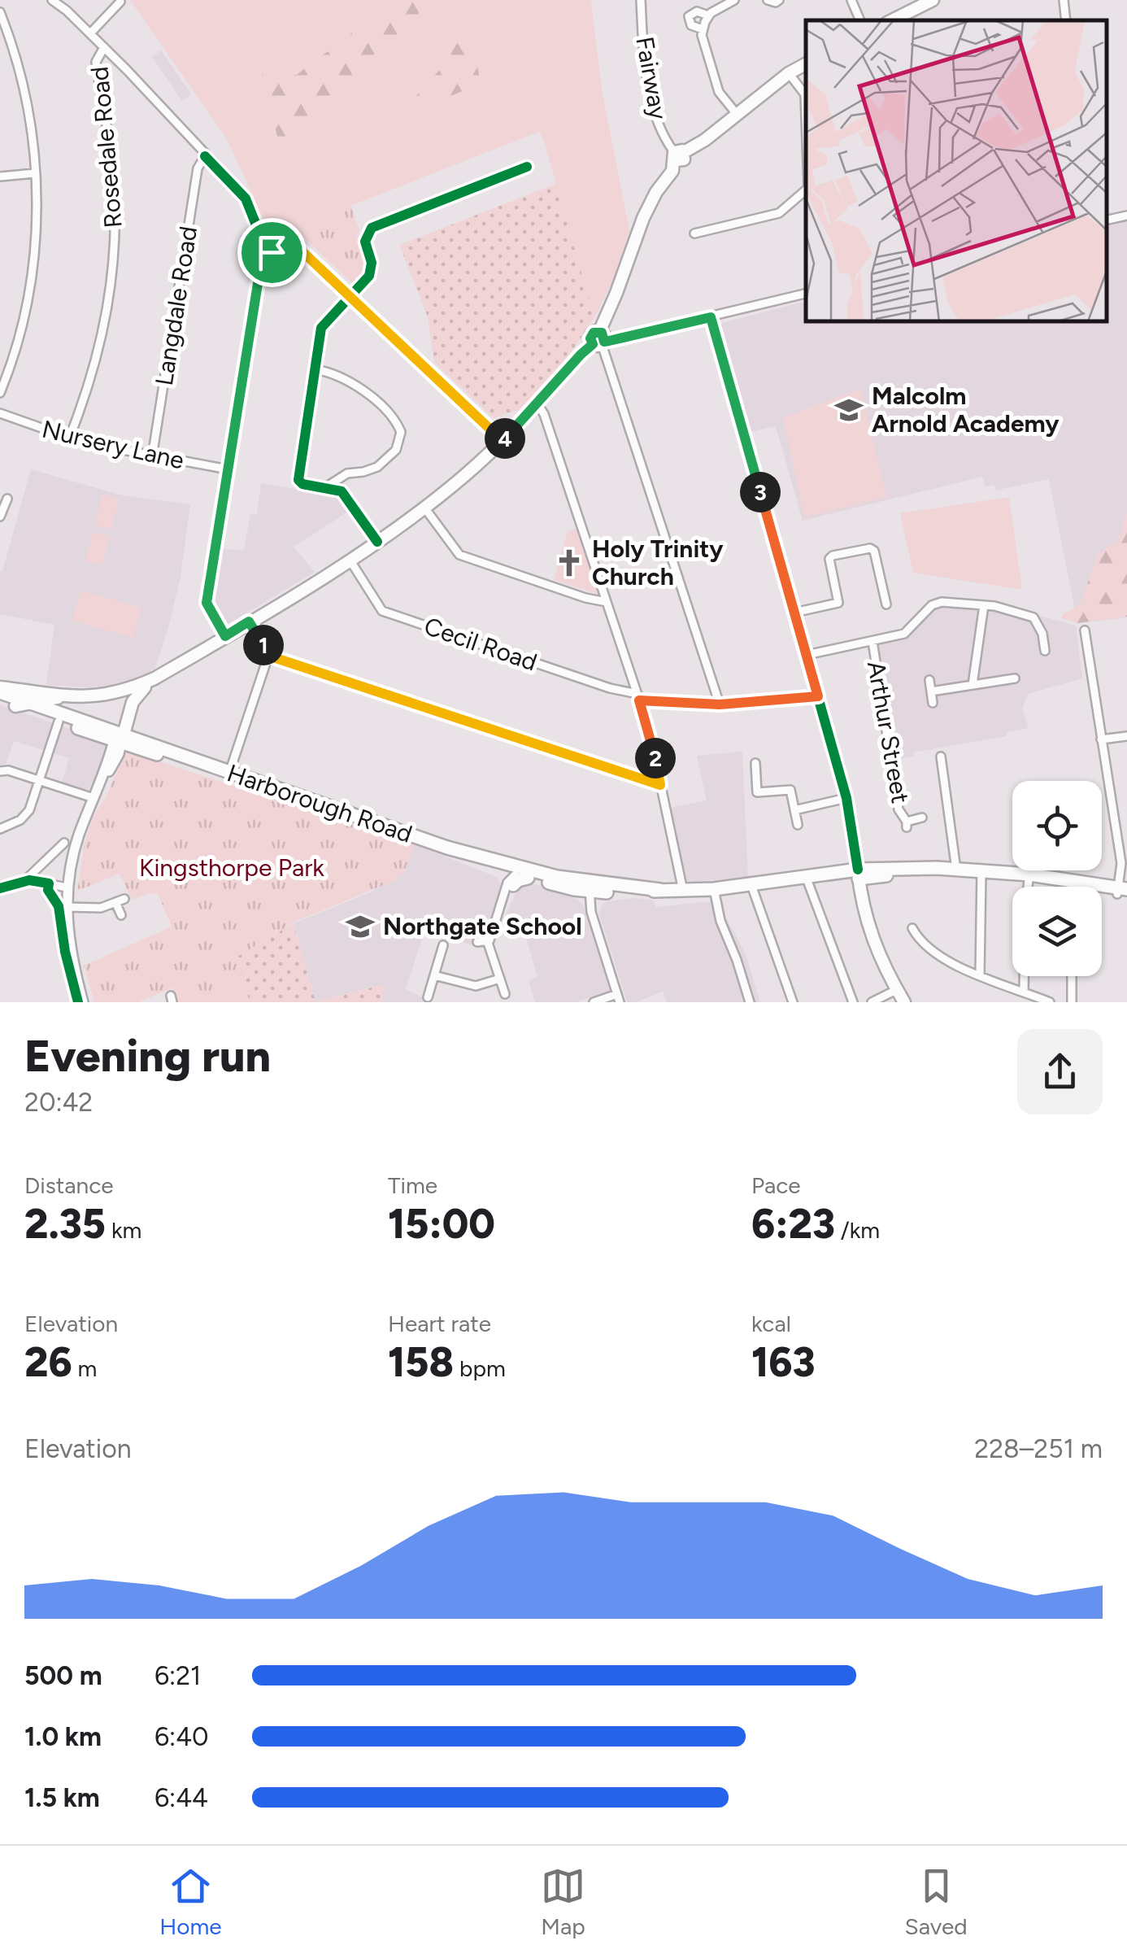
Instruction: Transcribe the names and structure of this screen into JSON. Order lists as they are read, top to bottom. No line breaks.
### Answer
{"streets":{"highway":["Harborough Road"],"street":["Fairway","Rosedale Road","Langdale Road","Nursery Lane","Cecil Road","Arthur Street"]},"crossings":[["Rosedale Road","Nursery Lane"],["Langdale Road","Nursery Lane"]],"parks":["Kingsthorpe Park"],"places":{"school or university":["Malcolm Arnold Academy","Northgate School"],"church":["Holy Trinity Church"]},"page":{"pins":["4","3","1","2"],"heading":["Evening run","20:42"],"stats":[["Distance","2.35 km"],["Time","15:00"],["Pace","6:23 /km"],["Elevation","26 m"],["Heart rate","158 bpm"],["kcal","163"]],"chart":["Elevation","228–251 m"],"list":[{"name":"500 m","note":"6:21"},{"name":"1.0 km","note":"6:40"},{"name":"1.5 km","note":"6:44"}],"tabs":["Home","Map","Saved"]}}
